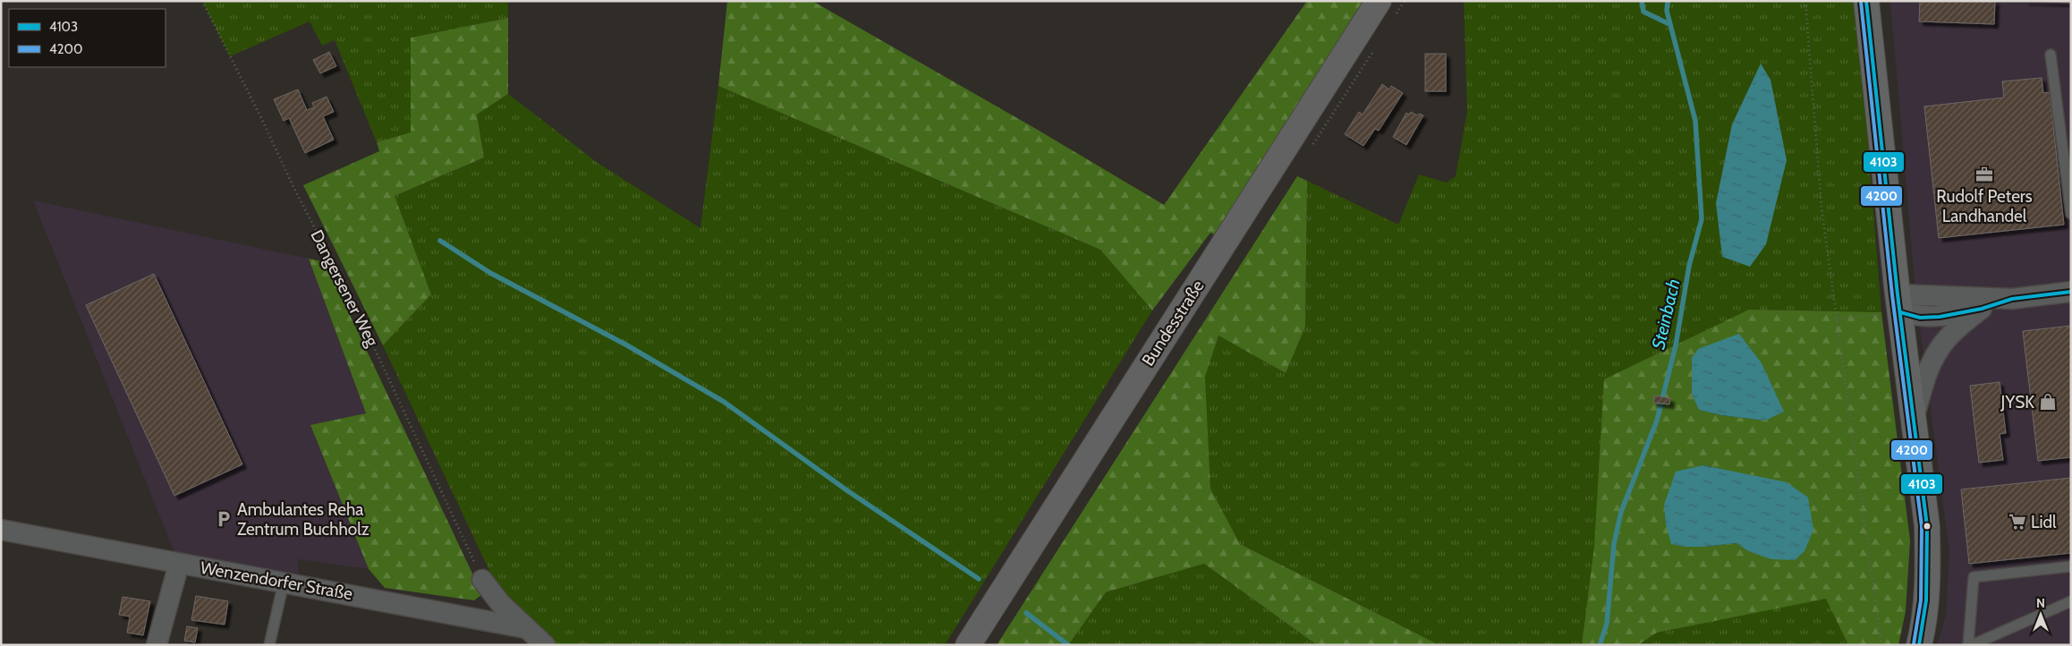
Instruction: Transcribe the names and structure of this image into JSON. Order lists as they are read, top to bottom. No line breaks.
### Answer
{"streets":{"main road":["Bundesstraße"],"street":["Wenzendorfer Straße"],"path":["Dangersener Weg"]},"water":["Steinbach"],"places":{"office":["Rudolf Peters Landhandel"],"shop":["JYSK"],"parking":["Ambulantes Reha Zentrum Buchholz"],"supermarket":["Lidl"]},"lines":["transit line 4103","transit line 4200"],"legend":["4103","4200"],"north":"top"}
